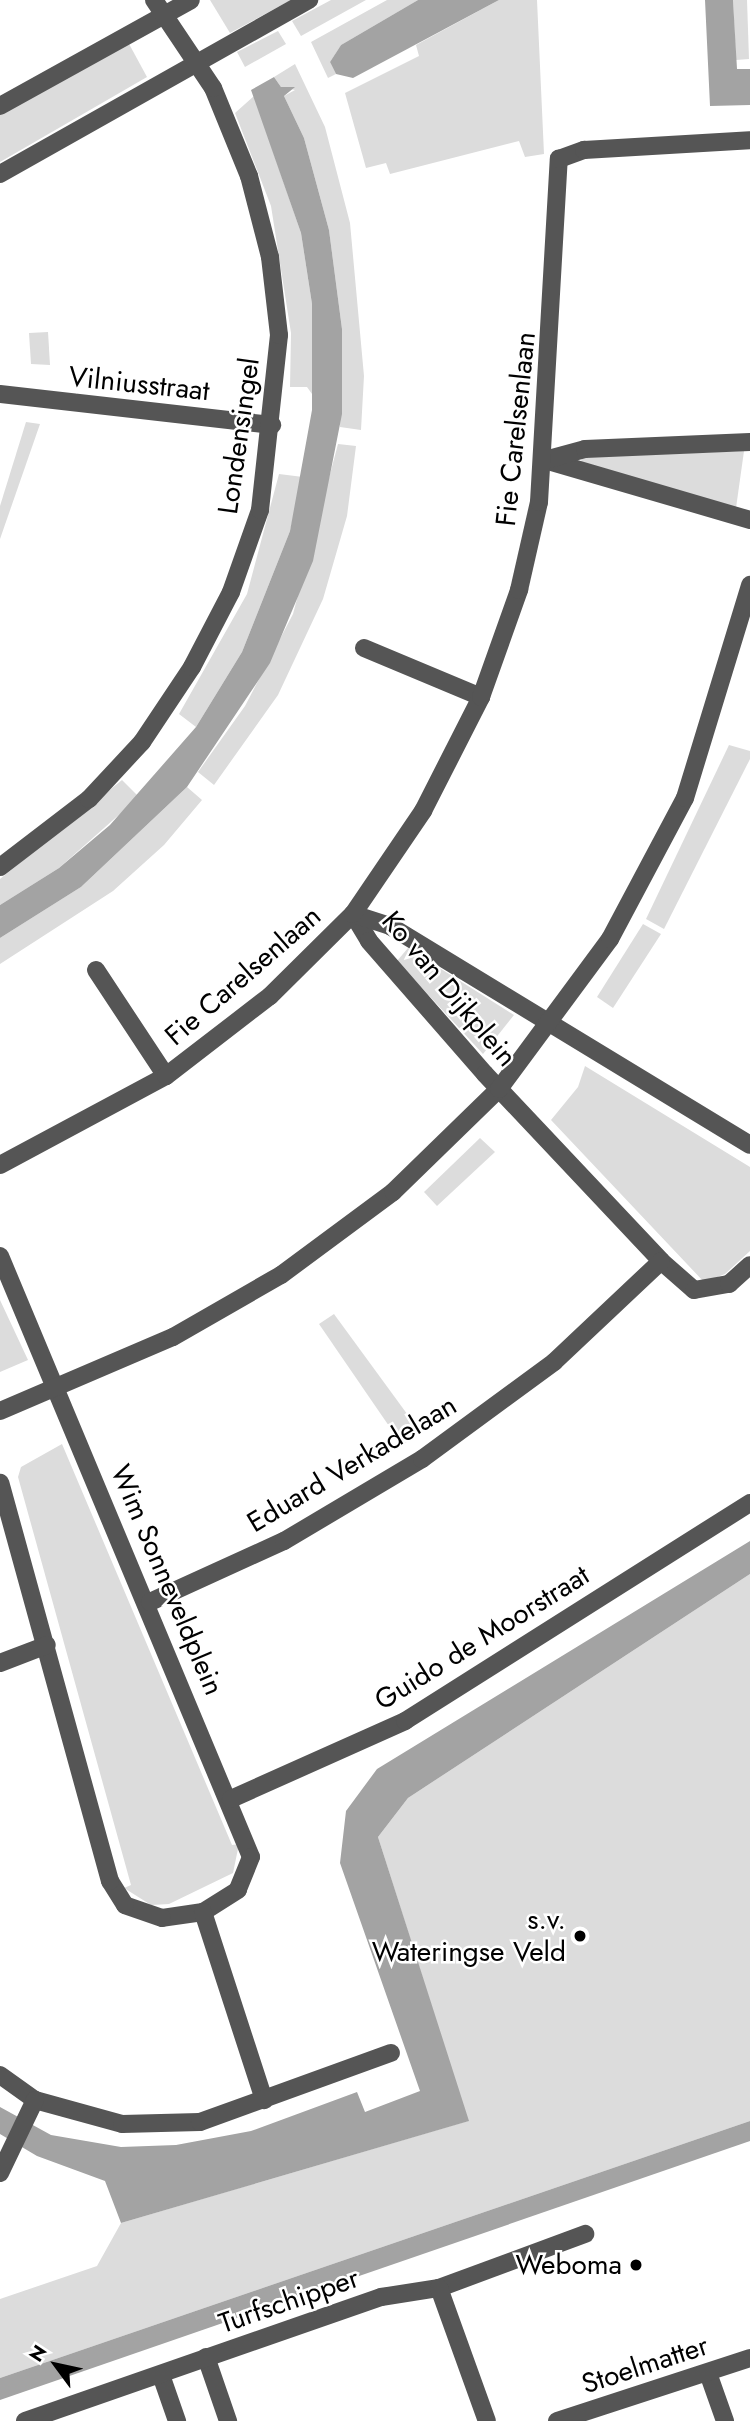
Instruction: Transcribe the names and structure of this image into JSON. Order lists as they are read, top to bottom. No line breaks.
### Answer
{"streets":{"street":["Vilniusstraat","Fie Carelsenlaan","Londensingel","Ko van Dijkplein","Eduard Verkadelaan","Wim Sonneveldplein","Guido de Moorstraat","Turfschipper","Stoelmatter"]},"crossings":[["Vilniusstraat","Londensingel"],["Fie Carelsenlaan","Ko van Dijkplein"],["Ko van Dijkplein","Eduard Verkadelaan"],["Eduard Verkadelaan","Wim Sonneveldplein"],["Wim Sonneveldplein","Guido de Moorstraat"]],"places":["s.v. Wateringse Veld","Weboma"],"north":"top left"}
